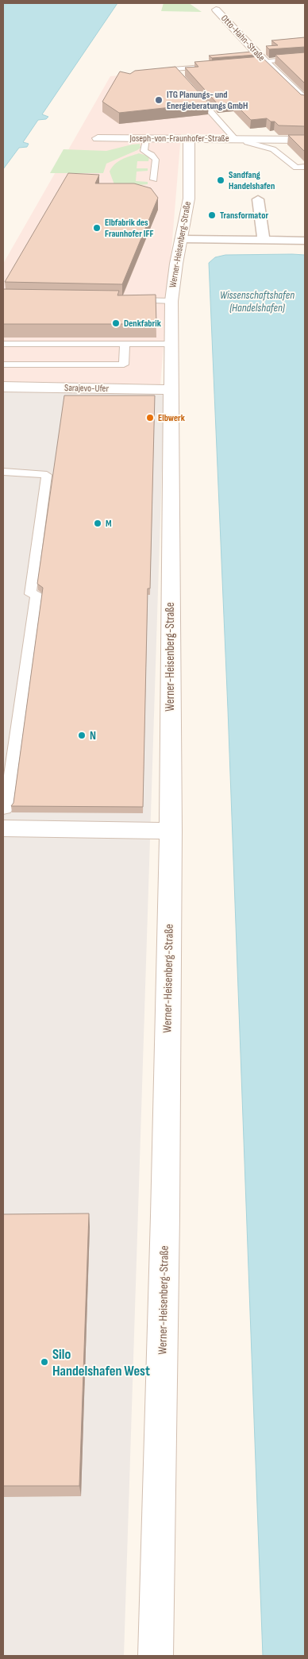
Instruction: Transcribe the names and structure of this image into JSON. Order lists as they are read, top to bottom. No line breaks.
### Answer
{"streets":{"street":["Otto-Hahn-Straße","Joseph-von-Fraunhofer-Straße","Werner-Heisenberg-Straße","Sarajevo-Ufer"]},"crossings":[["Joseph-von-Fraunhofer-Straße","Werner-Heisenberg-Straße"],["Werner-Heisenberg-Straße","Sarajevo-Ufer"]],"water":["Wissenschaftshafen (Handelshafen)"],"places":["ITG Planungs- und Energieberatungs GmbH","Sandfang Handelshafen","Transformator","Elbfabrik des Fraunhofer IFF","Denkfabrik","Elbwerk","M","N","Silo Handelshafen West"]}
